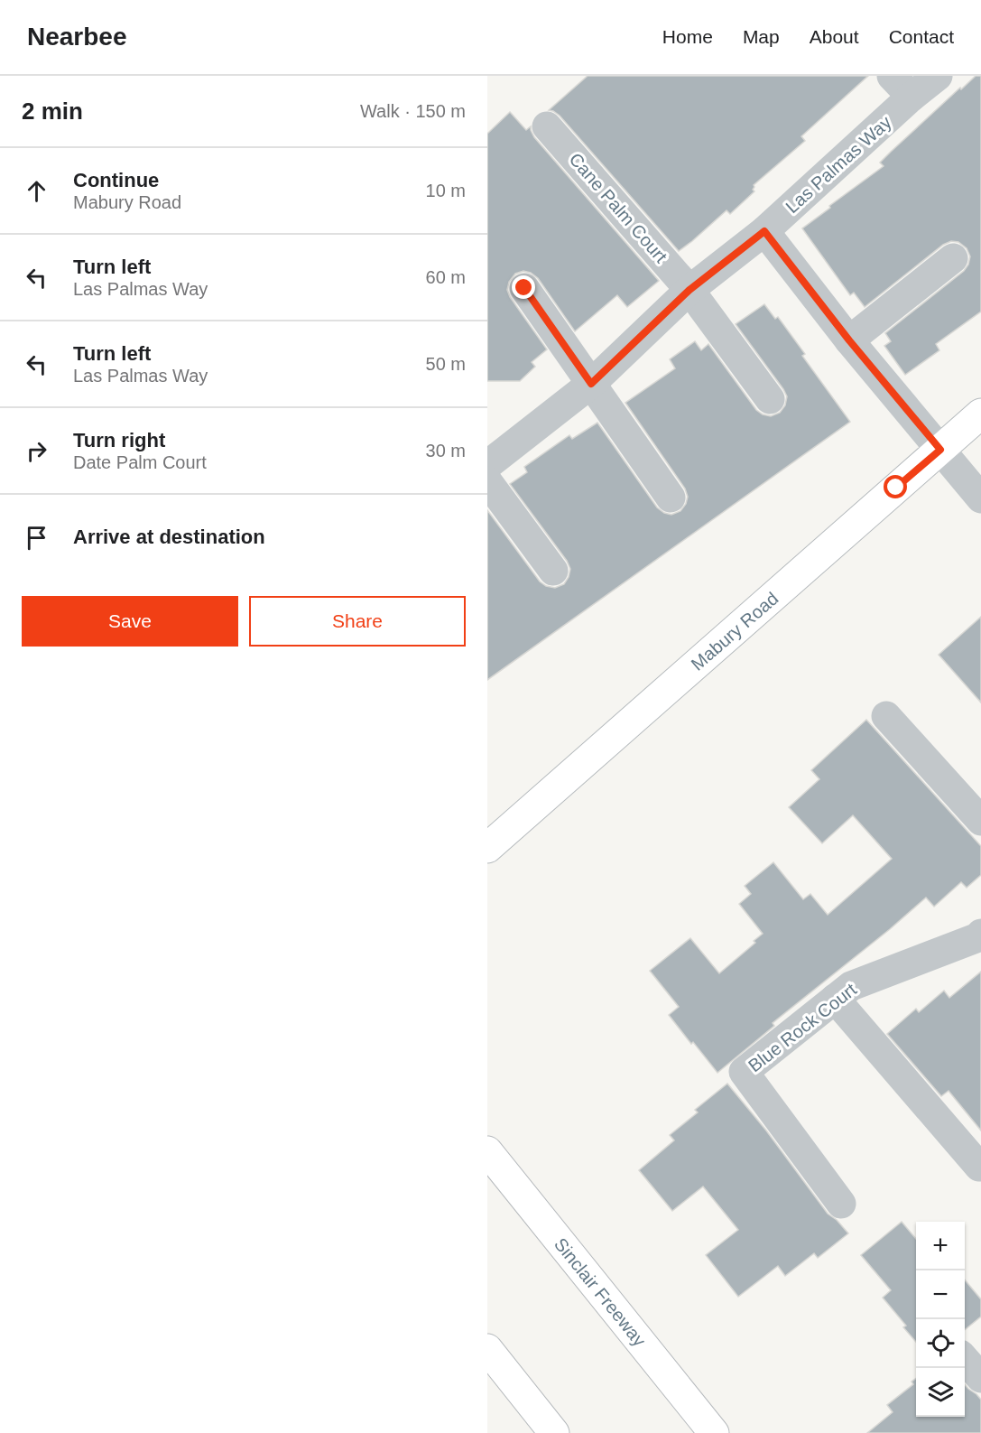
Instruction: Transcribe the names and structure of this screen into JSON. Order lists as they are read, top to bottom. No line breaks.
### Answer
{"streets":{"main road":["Mabury Road","Sinclair Freeway"],"street":["Las Palmas Way","Cane Palm Court","Blue Rock Court"]},"crossings":[["Las Palmas Way","Cane Palm Court"]],"page":{"header":"Nearbee","nav":["Home","Map","About","Contact"],"heading":["2 min","Walk · 150 m"],"list":[["Continue","Mabury Road","10 m"],["Turn left","Las Palmas Way","60 m"],["Turn left","Las Palmas Way","50 m"],["Turn right","Date Palm Court","30 m"],"Arrive at destination"],"buttons":["Save","Share"],"map_buttons":["+","−"]}}
